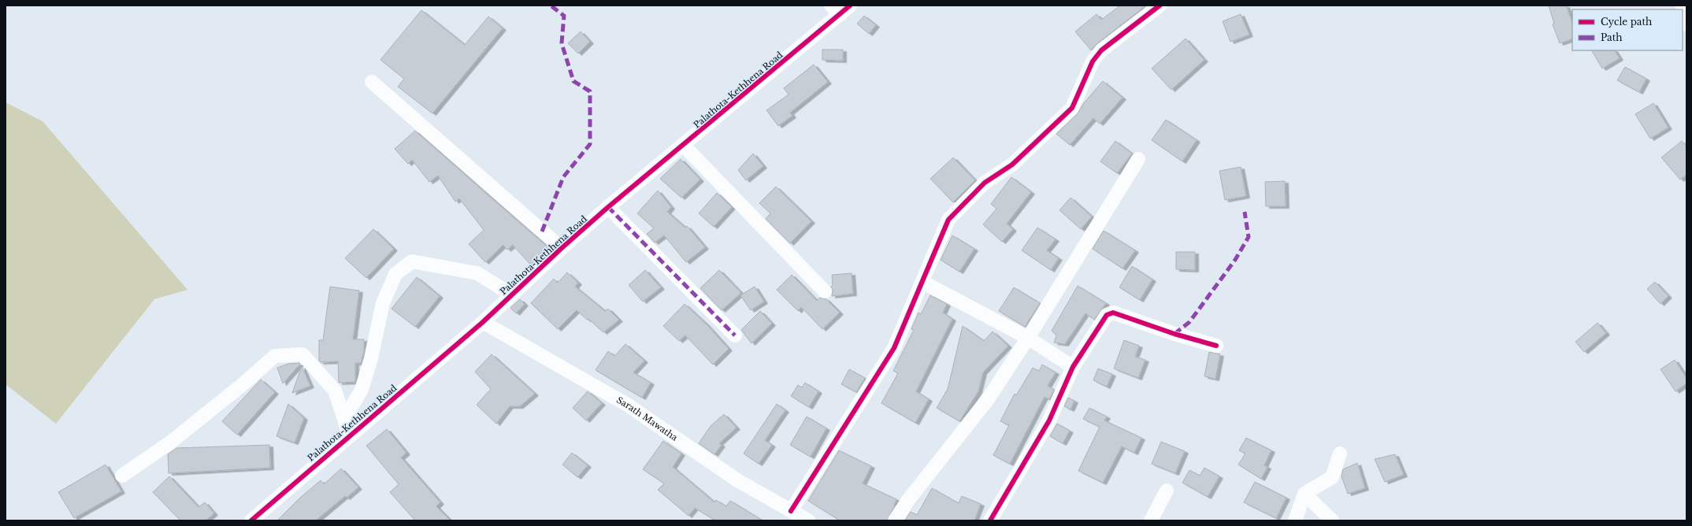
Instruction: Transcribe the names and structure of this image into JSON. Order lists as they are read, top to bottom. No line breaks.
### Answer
{"streets":{"street":["Palathota-Kethhena Road","Sarath Mawatha"]},"crossings":[["Palathota-Kethhena Road","Sarath Mawatha"]],"legend":["Cycle path","Path"]}
